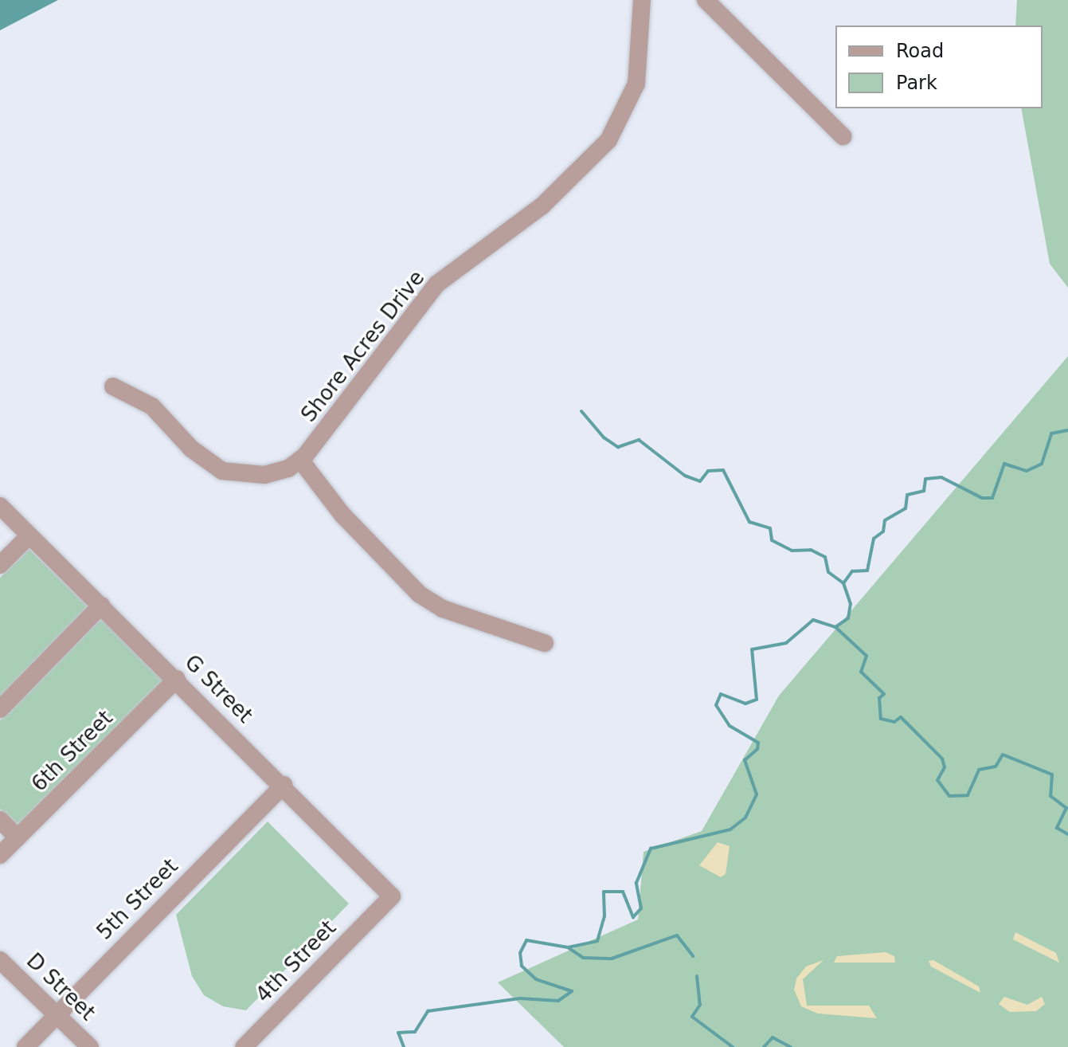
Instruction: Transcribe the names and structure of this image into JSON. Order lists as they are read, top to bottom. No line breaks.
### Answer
{"streets":{"street":["Shore Acres Drive","G Street","6th Street","5th Street","4th Street","D Street"]},"crossings":[["G Street","6th Street"],["G Street","5th Street"],["G Street","4th Street"],["5th Street","D Street"]],"legend":["Road","Park"]}
